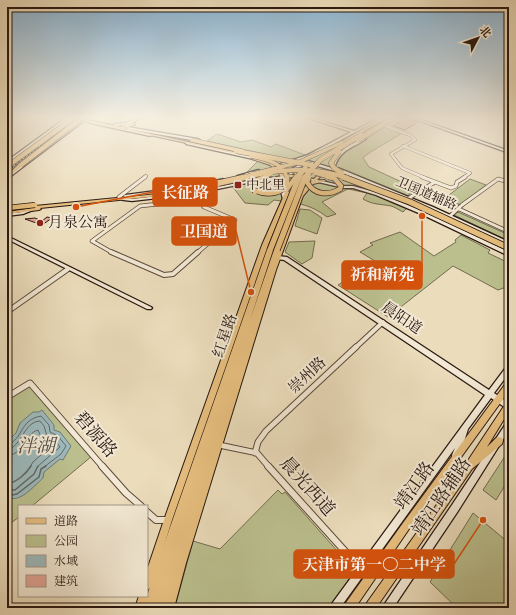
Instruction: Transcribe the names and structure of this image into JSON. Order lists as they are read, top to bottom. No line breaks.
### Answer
{"streets":{"highway":["红星路"],"main road":["靖江路"],"street":["卫国道辅路","晨阳道","崇州路","碧源路","晨光西道","靖江路辅路"]},"crossings":[["晨阳道","红星路"],["晨阳道","崇州路"],["晨阳道","靖江路"],["晨阳道","靖江路辅路"],["崇州路","晨光西道"],["晨光西道","靖江路辅路"]],"water":["泮湖"],"places":{"transit":["中北里"],"other":["长征路","祈和新苑","月泉公寓","卫国道","天津市第一〇二中学"]},"legend":["道路","公园","水域","建筑"],"north":"top right"}
